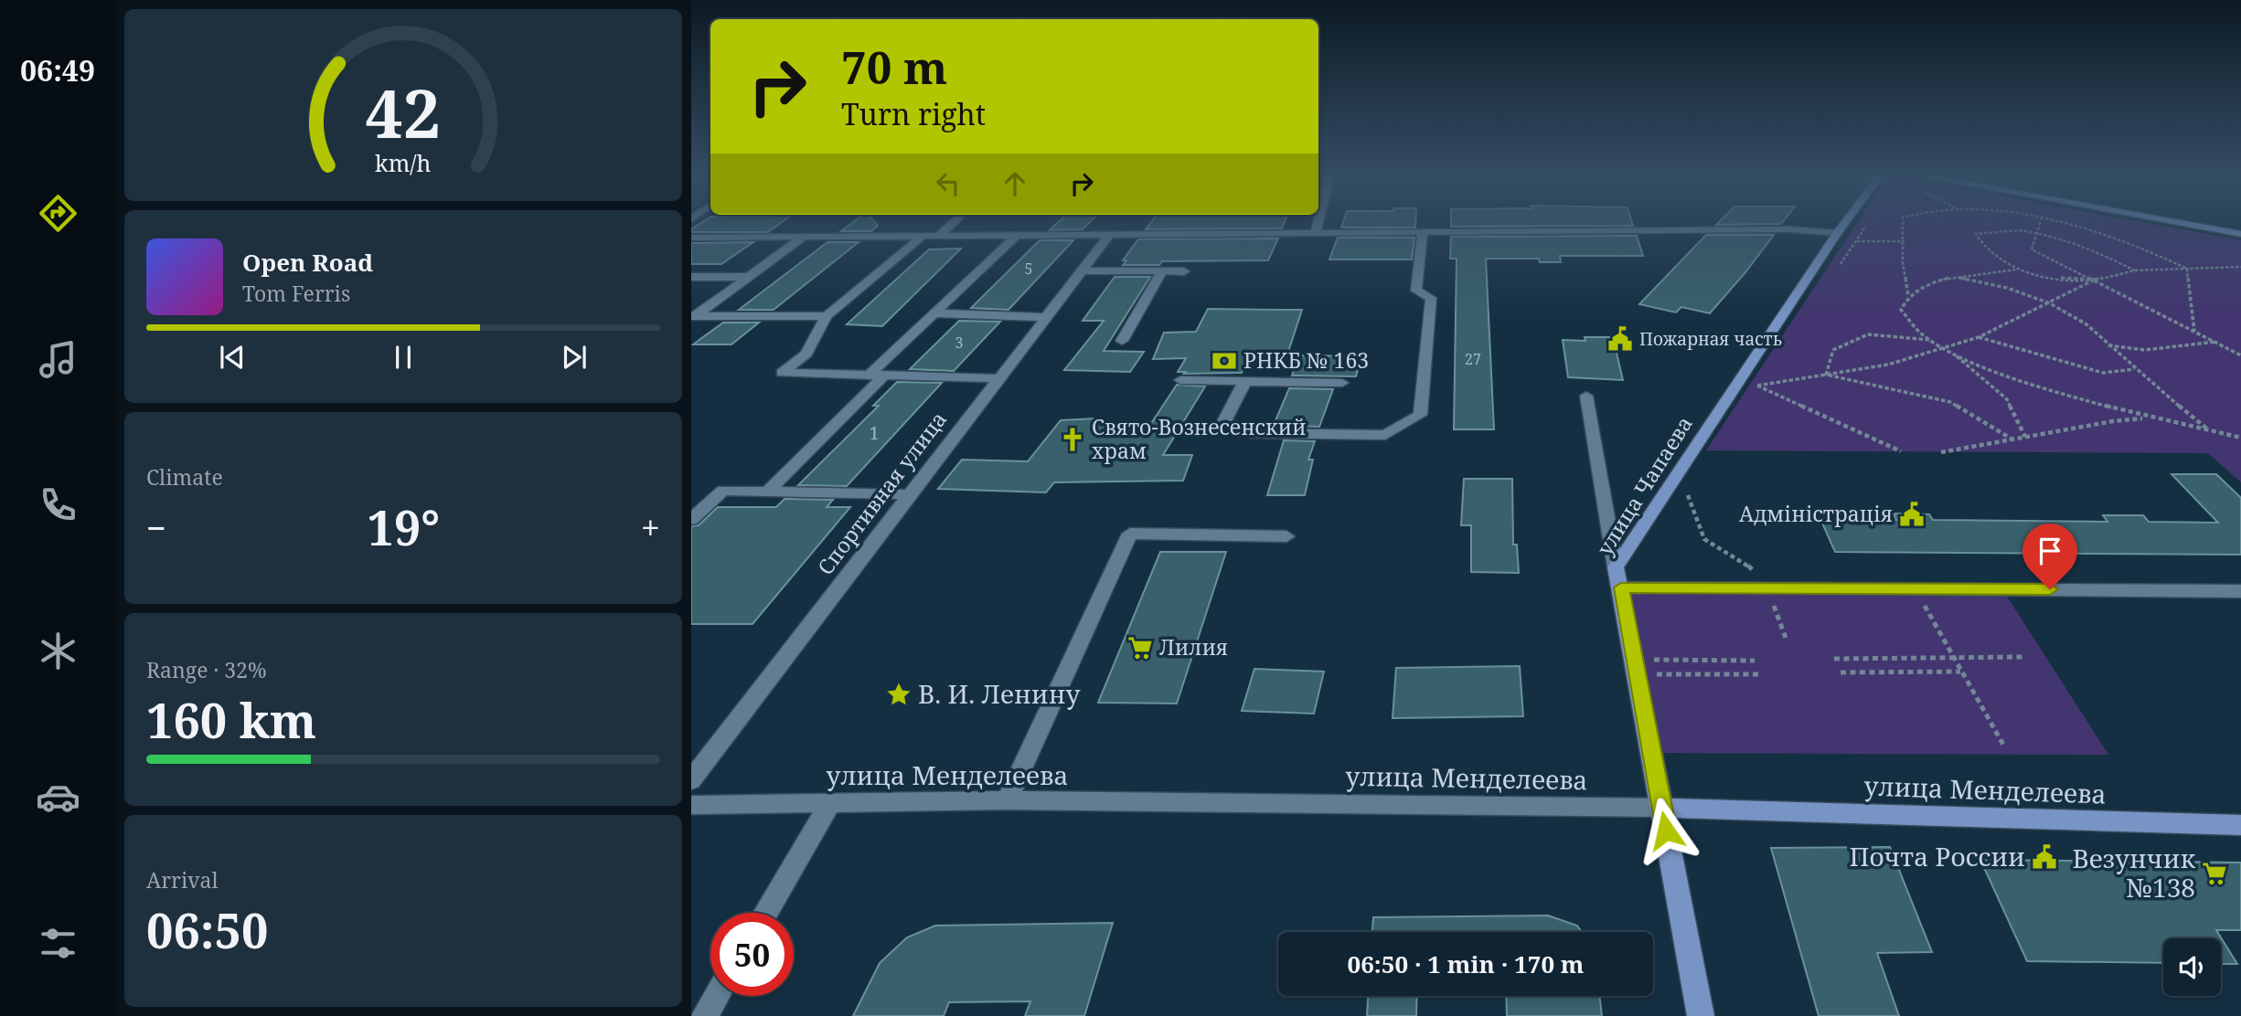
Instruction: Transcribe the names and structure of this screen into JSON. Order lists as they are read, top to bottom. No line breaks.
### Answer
{"streets":{"main road":["улица Чапаева","улица Менделеева"],"street":["Спортивная улица"]},"crossings":[["улица Чапаева","улица Менделеева"]],"places":{"public building":["Пожарная часть","Адміністрація","Почта России"],"bank":["РНКБ № 163"],"church":["Свято-Вознесенский храм"],"supermarket":["Лилия","Везунчик №138"],"place":["В. И. Ленину"]},"house_numbers":["5","3","27","1"],"page":{"tabs":"06:49","turn":["70 m","Turn right"],"song":["Open Road","Tom Ferris"],"tile":["Climate",["Range · 32%","160 km"],["Arrival","06:50"]],"heat":["−","19°","+"],"limit":"50","trip":"06:50 · 1 min · 170 m","gauge":["42","km/h"]}}
